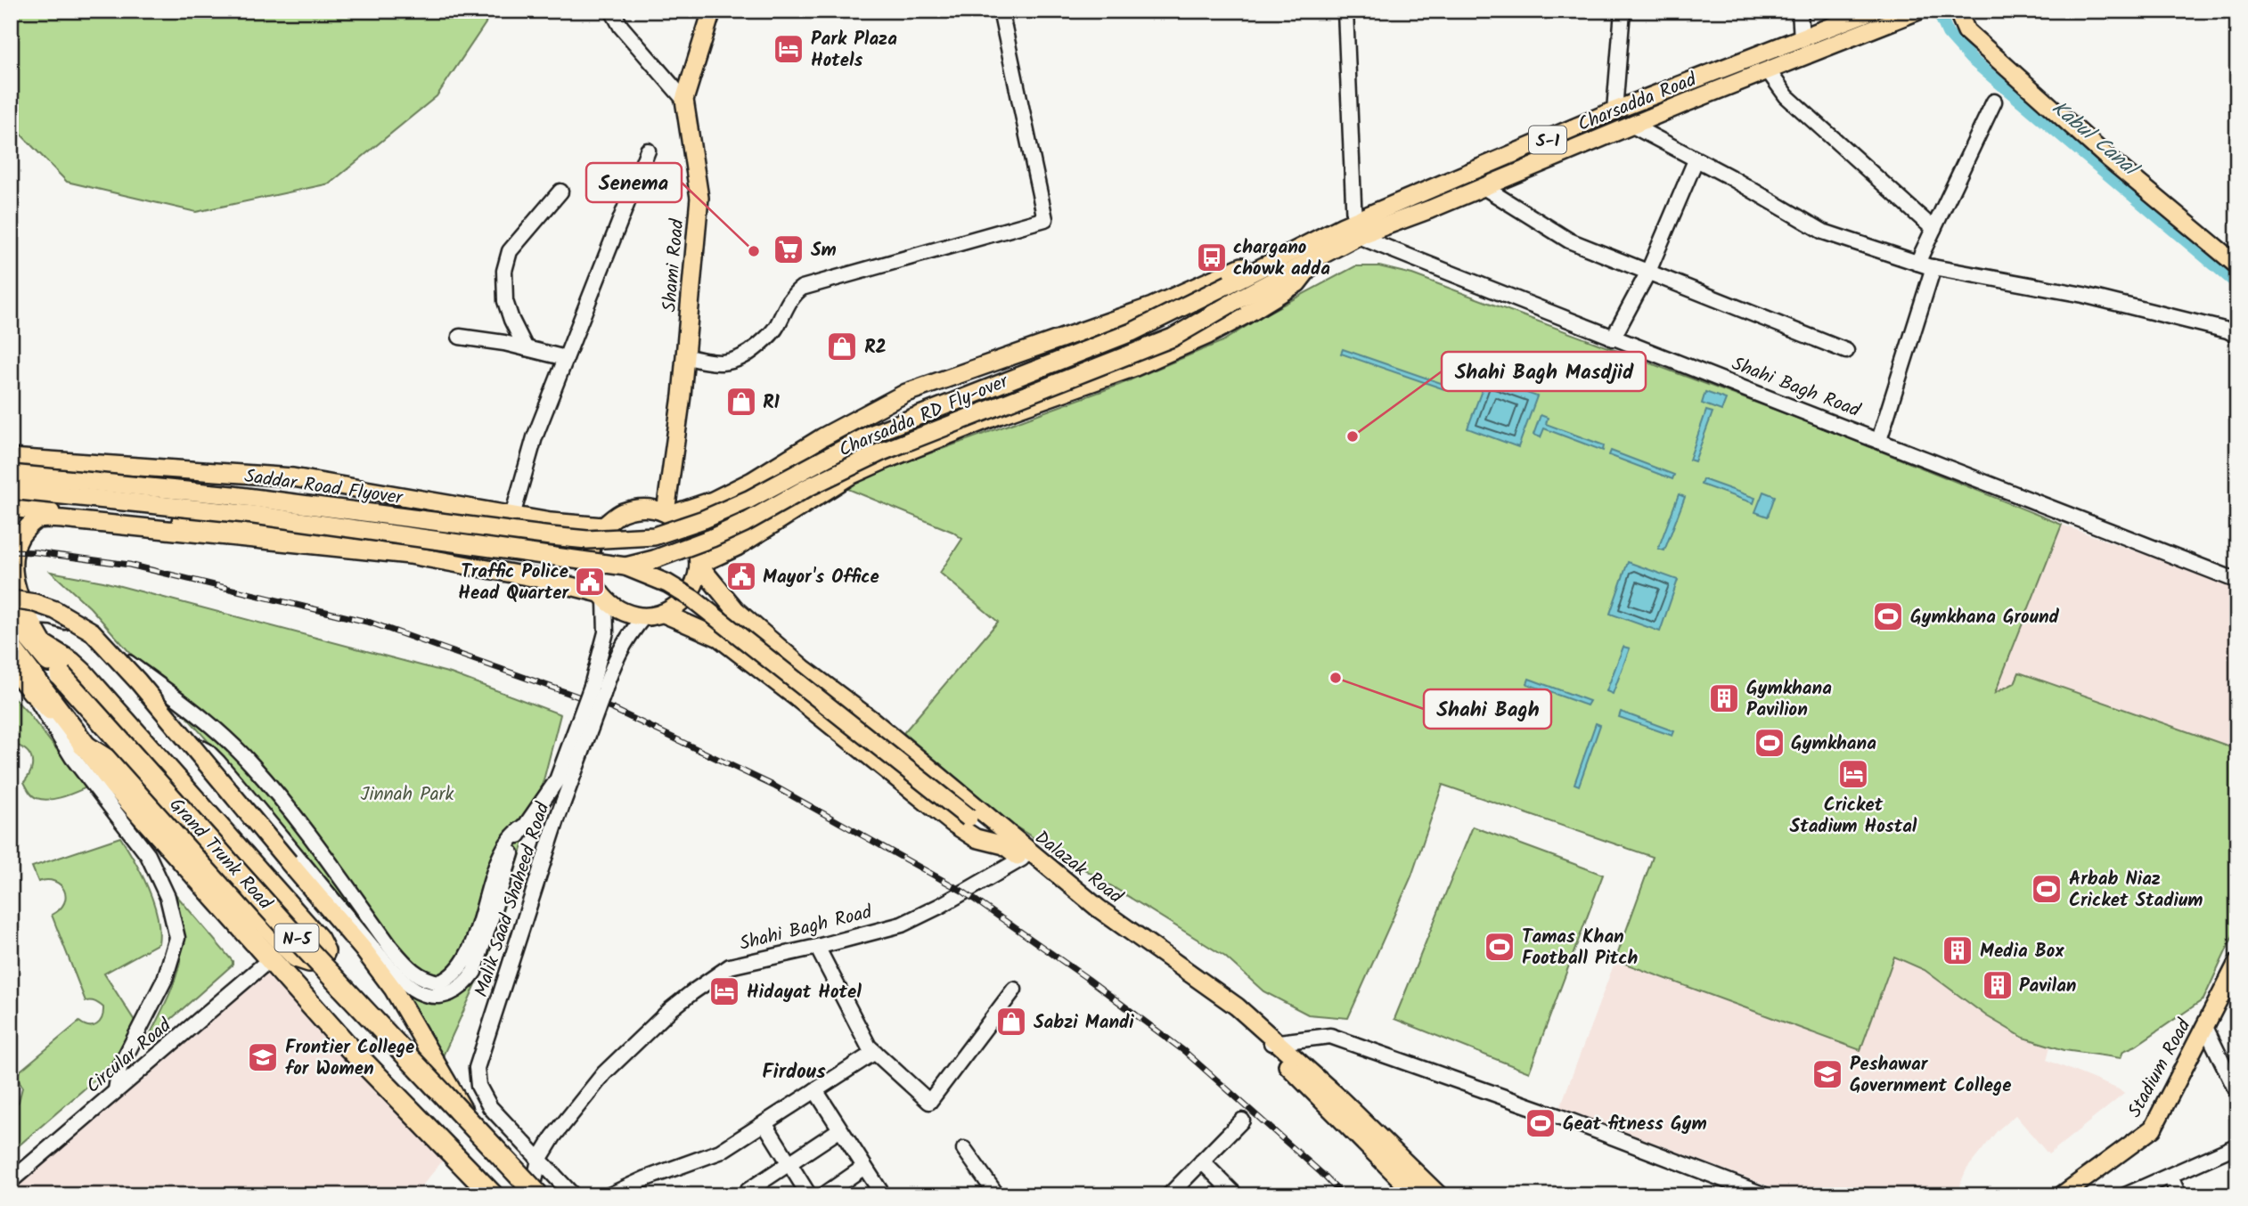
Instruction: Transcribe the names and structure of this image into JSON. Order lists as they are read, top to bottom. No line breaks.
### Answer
{"streets":{"highway":["Grand Trunk Road","N-5"],"main road":["Charsadda Road","S-1","Shami Road","Charsadda RD Fly-over","Saddar Road Flyover","Dalazak Road","Stadium Road"],"street":["Shahi Bagh Road","Malik Saad Shaheed Road","Circular Road"]},"crossings":[["Charsadda Road","Shahi Bagh Road"],["Charsadda Road","Charsadda RD Fly-over"],["Shami Road","Dalazak Road"],["Shami Road","Malik Saad Shaheed Road"],["Shahi Bagh Road","Grand Trunk Road"],["Shahi Bagh Road","Dalazak Road"],["Shahi Bagh Road","Malik Saad Shaheed Road"],["Charsadda RD Fly-over","Saddar Road Flyover"],["Grand Trunk Road","Circular Road"],["Dalazak Road","Malik Saad Shaheed Road"]],"districts":["Firdous"],"water":["Kabul Canal"],"parks":["Jinnah Park"],"places":{"hotel":["Park Plaza Hotels","Cricket Stadium Hostal","Hidayat Hotel"],"supermarket":["Sm"],"other":["Senema","Shahi Bagh Masdjid","Shahi Bagh"],"bus stop":["chargano chowk adda"],"shop":["R2","R1","Sabzi Mandi"],"public building":["Mayor's Office","Traffic Police Head Quarter"],"sports":["Gymkhana Ground","Gymkhana","Arbab Niaz Cricket Stadium","Tamas Khan Football Pitch","Geat fitness Gym"],"building":["Gymkhana Pavilion","Media Box","Pavilan"],"school or university":["Frontier College for Women","Peshawar Government College"]}}
